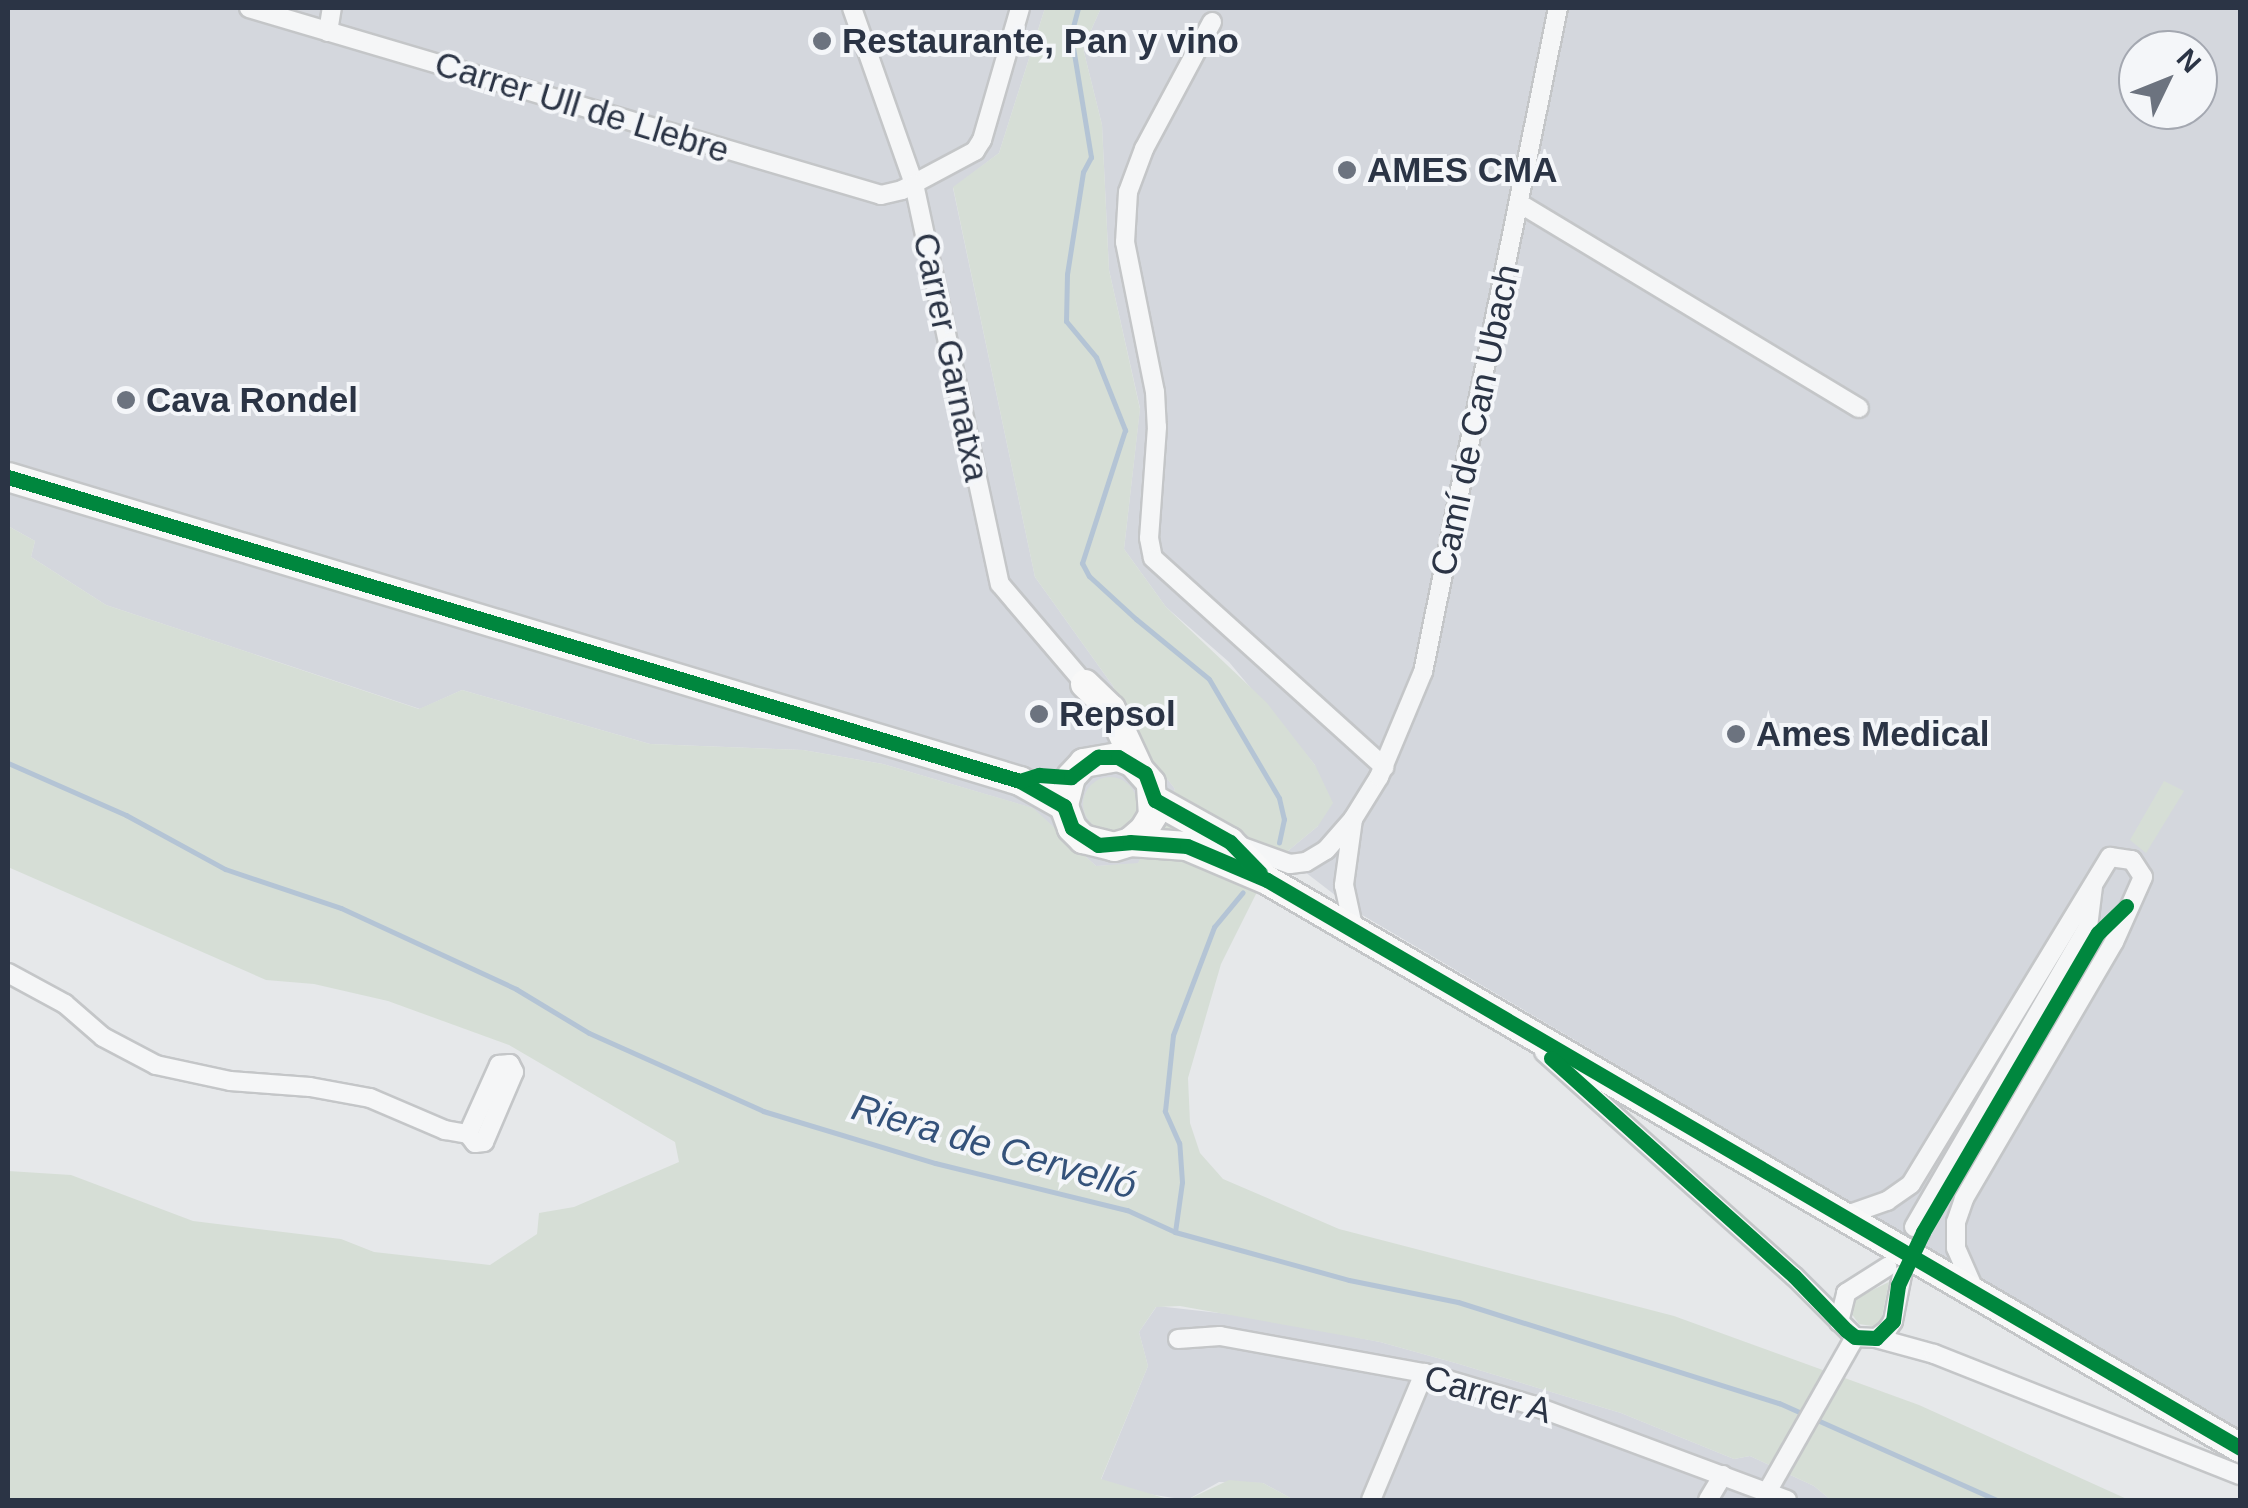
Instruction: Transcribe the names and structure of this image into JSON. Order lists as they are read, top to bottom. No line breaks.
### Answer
{"streets":{"street":["Carrer Ull de Llebre","Carrer Garnatxa","Camí de Can Ubach","Carrer A"]},"crossings":[["Carrer Ull de Llebre","Carrer Garnatxa"]],"water":["Riera de Cervelló"],"places":["Restaurante, Pan y vino","AMES CMA","Cava Rondel","Repsol","Ames Medical"],"north":"top right"}
